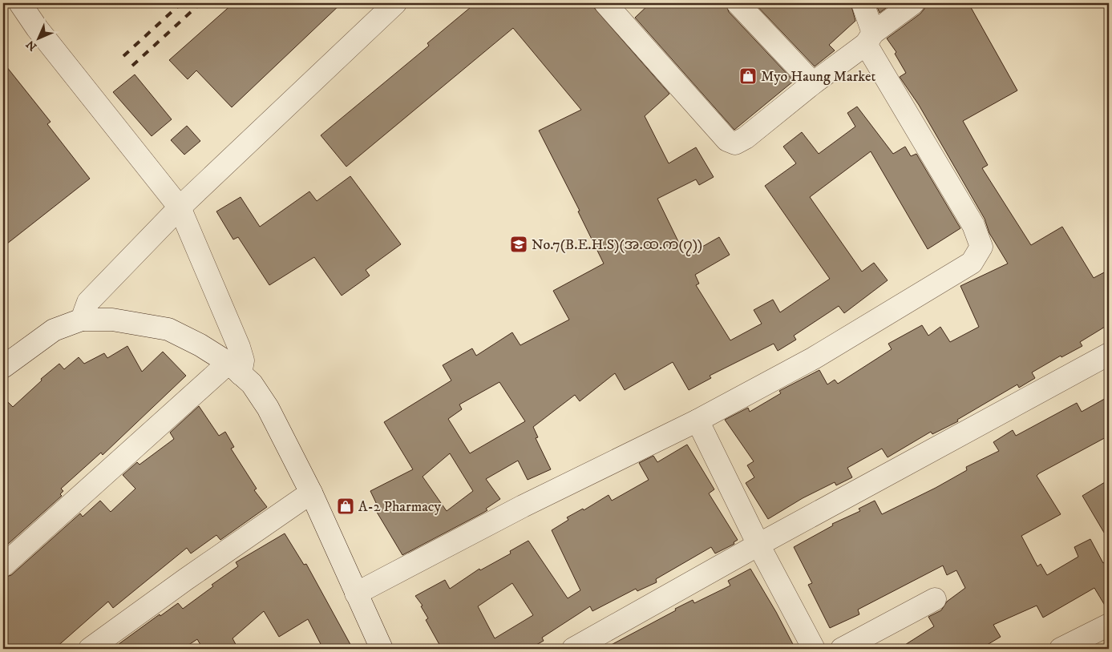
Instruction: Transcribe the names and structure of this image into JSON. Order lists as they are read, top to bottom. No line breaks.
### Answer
{"places":{"shop":["Myo Haung Market","A-2 Pharmacy"],"school or university":["No.7(B.E.H.S)(အ.ထ.က(၇))"]},"north":"bottom left"}
